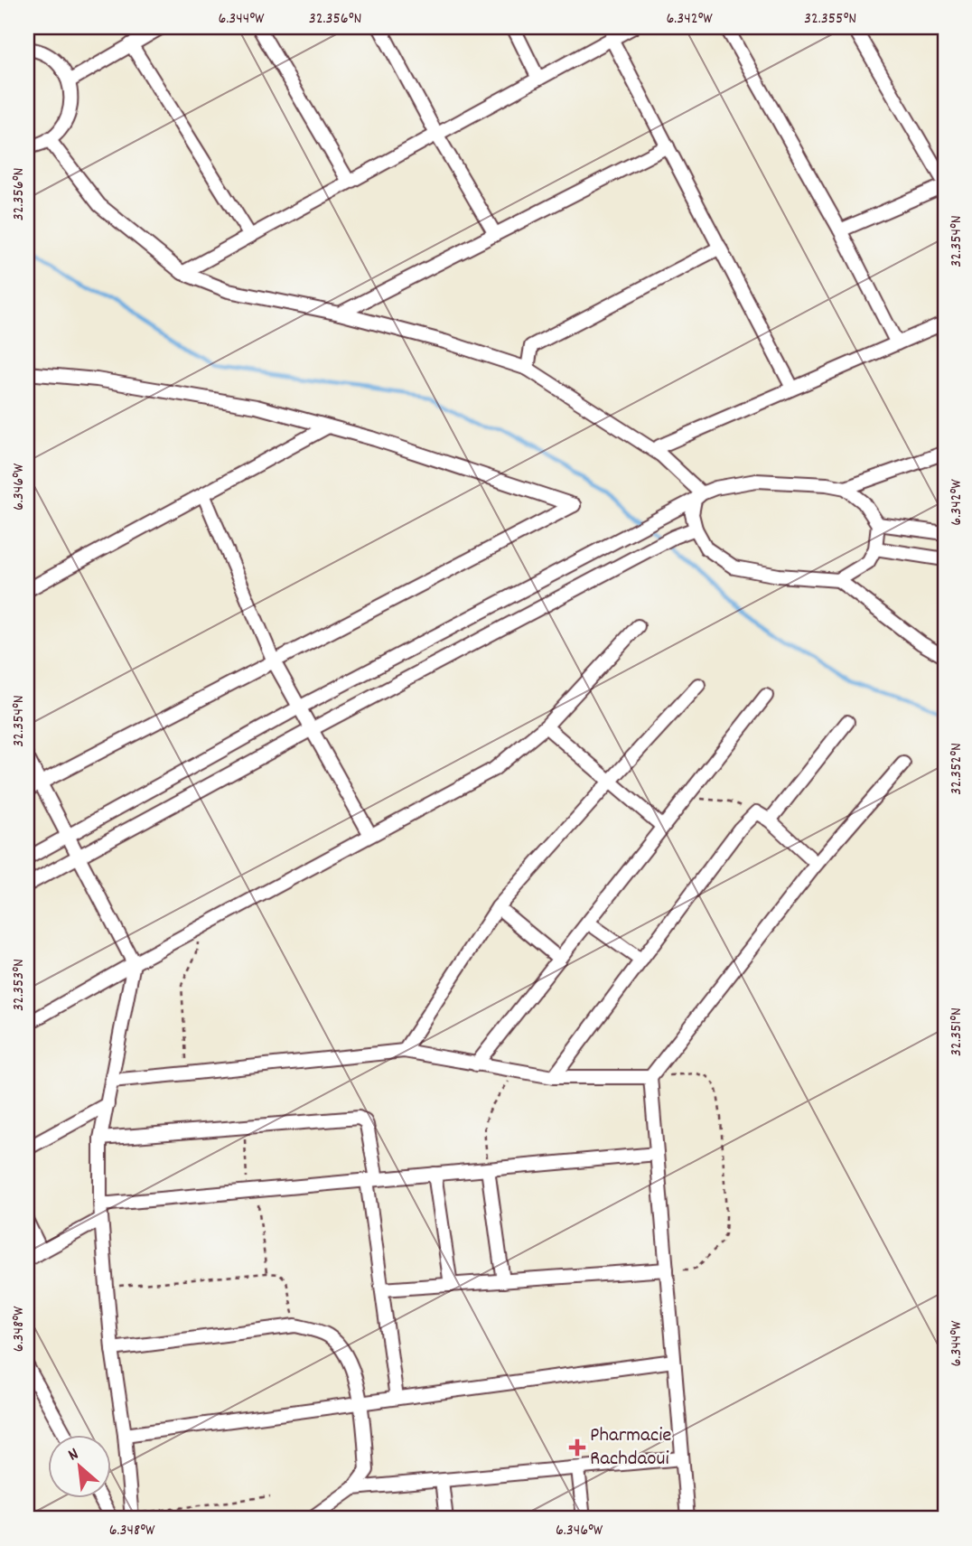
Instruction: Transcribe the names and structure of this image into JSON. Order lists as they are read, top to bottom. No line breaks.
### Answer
{"places":{"health":["Pharmacie Rachdaoui"]},"north":"top left","coordinates":["6.344°W","32.356°N","6.342°W","32.355°N","32.354°N","6.346°W","32.352°N","32.353°N","32.351°N","6.348°W"]}
